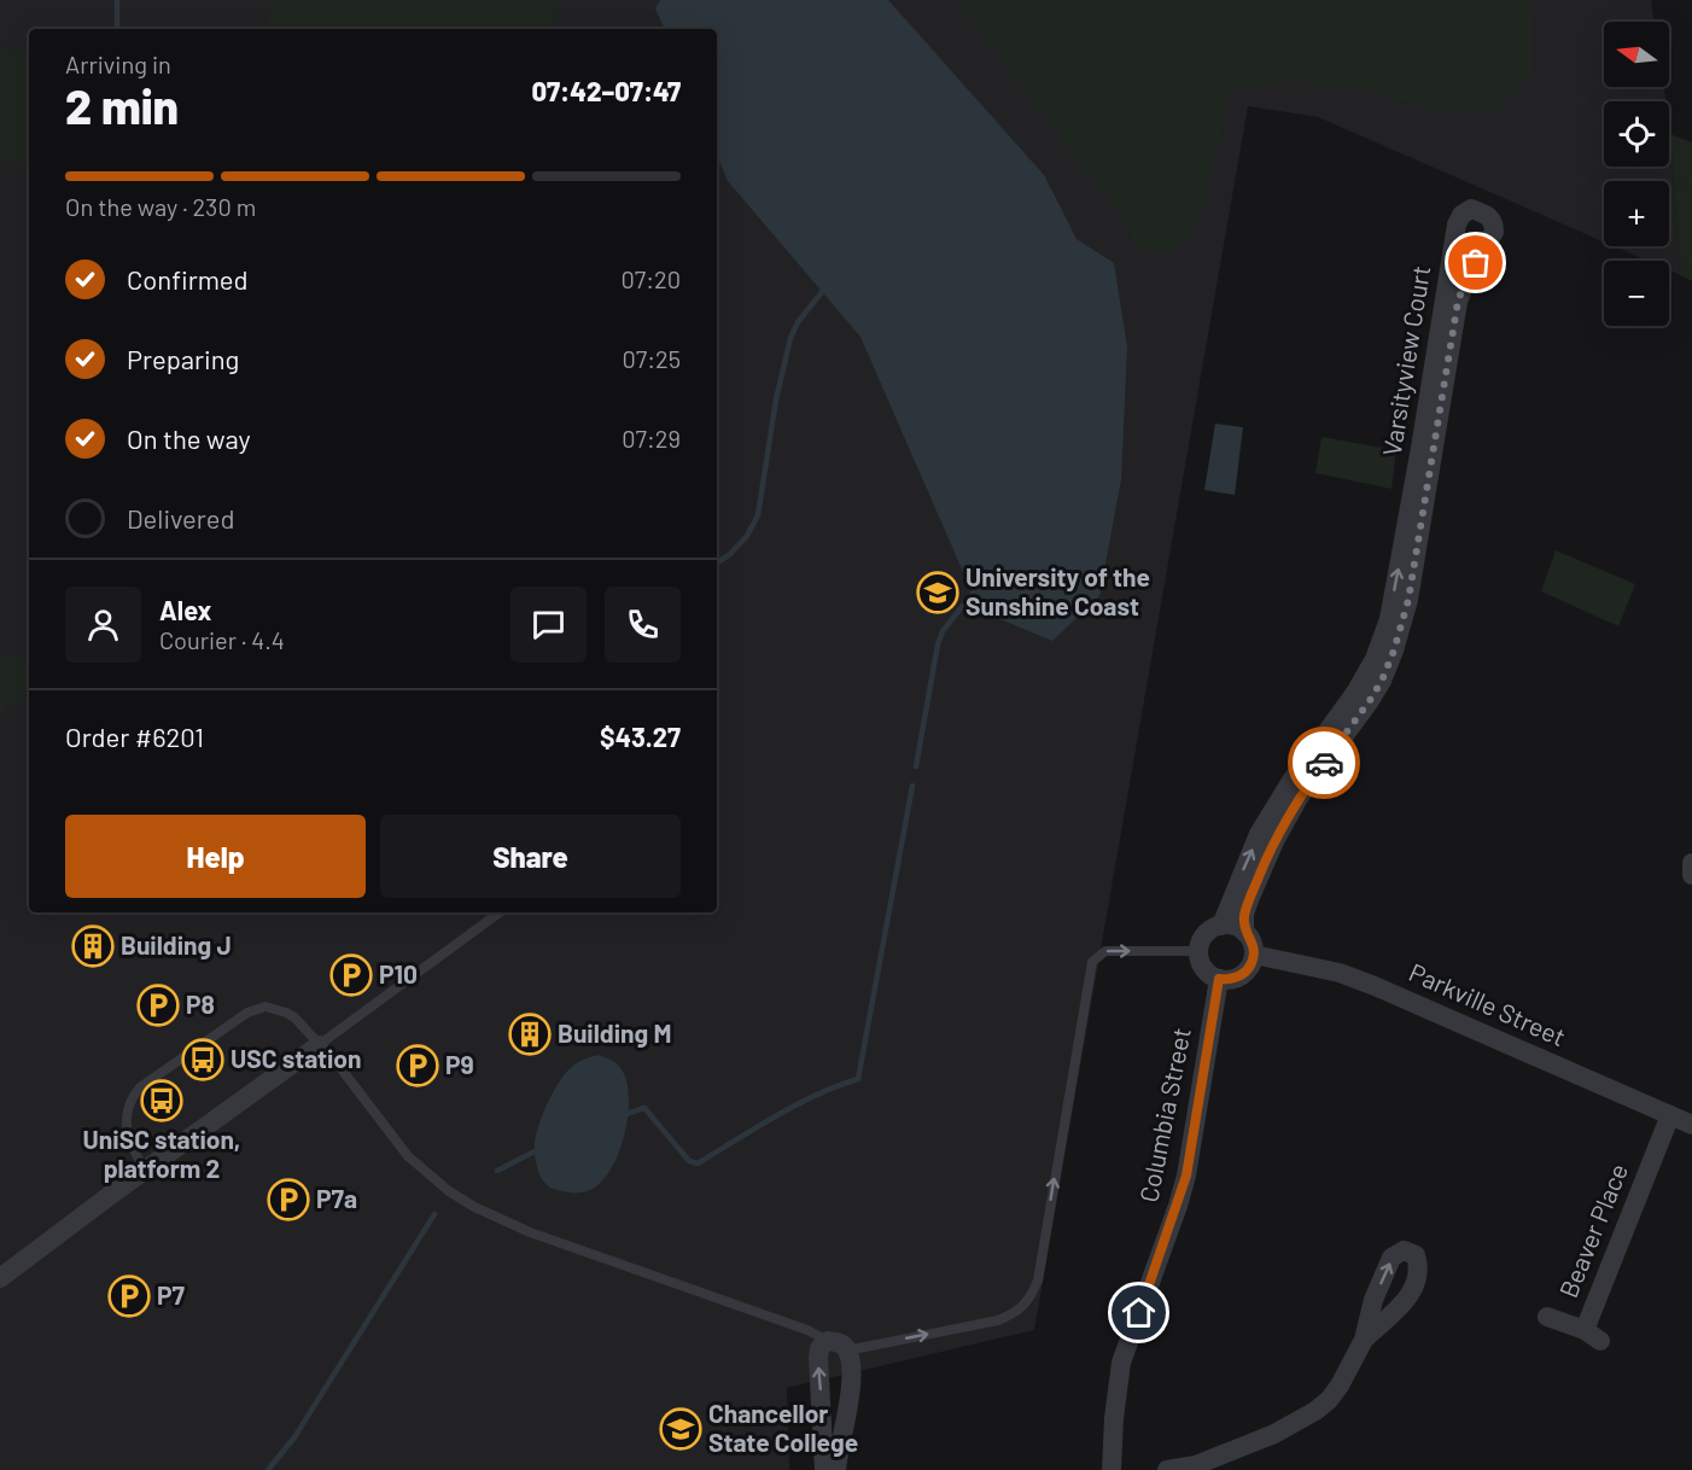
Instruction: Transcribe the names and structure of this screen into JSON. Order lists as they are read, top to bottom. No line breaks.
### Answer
{"streets":{"street":["Varsityview Court","Parkville Street","Columbia Street","Beaver Place"]},"crossings":[["Varsityview Court","Parkville Street"],["Varsityview Court","Columbia Street"],["Parkville Street","Columbia Street"],["Parkville Street","Beaver Place"]],"places":{"school or university":["University of the Sunshine Coast","Chancellor State College"],"building":["Building J","Building M"],"parking":["P10","P8","P9","P7a","P7"],"bus stop":["USC station","UniSC station, platform 2"]},"north":"left","page":{"map_buttons":["+","−"],"heading":["2 min","Arriving in","07:42–07:47"],"panel":["Alex","Courier · 4.4","Order #6201","$43.27"],"bar":"On the way · 230 m","list":[["Confirmed","07:20"],["Preparing","07:25"],["On the way","07:29"],"Delivered"],"buttons":["Help","Share"]}}
